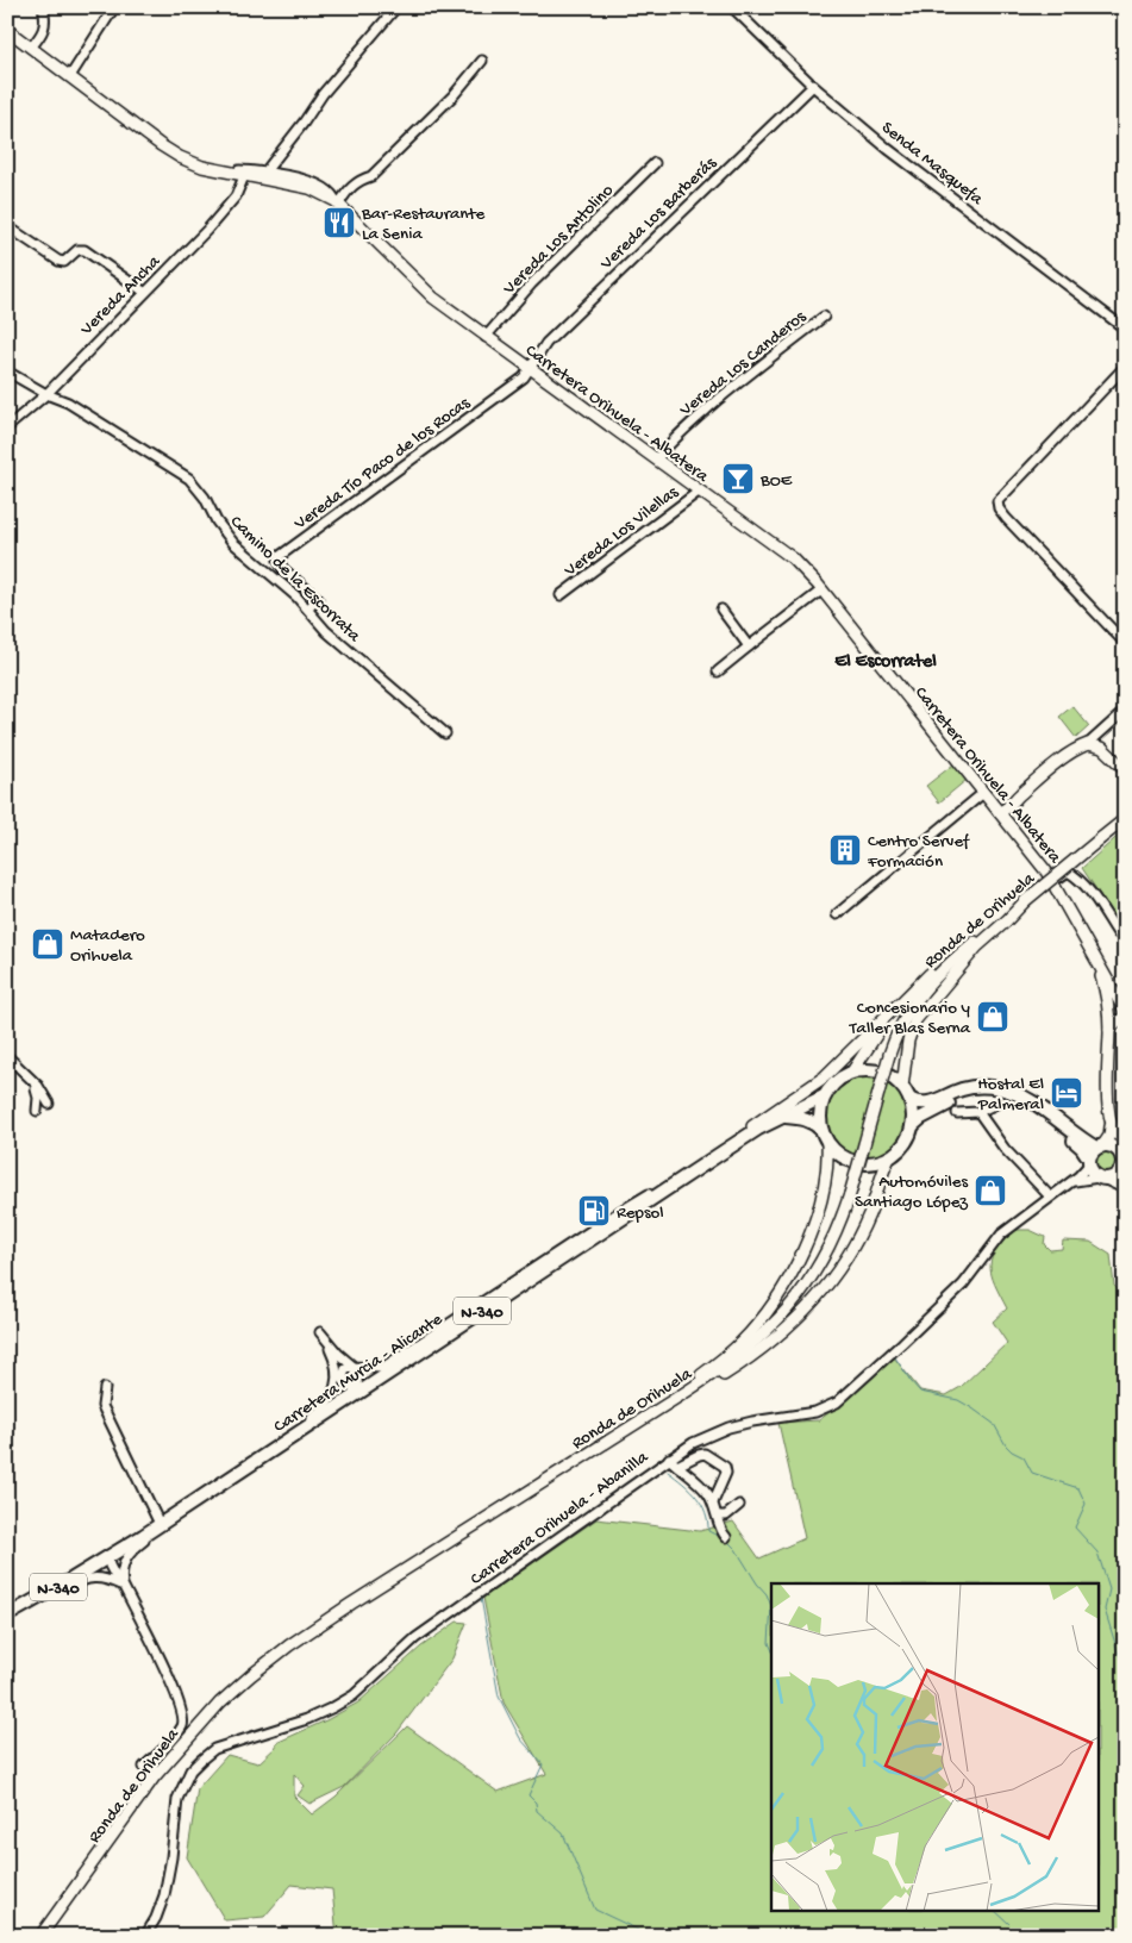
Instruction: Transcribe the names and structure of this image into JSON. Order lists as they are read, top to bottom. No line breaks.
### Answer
{"streets":{"highway":["N-340","Carretera Murcia - Alicante"],"main road":["Carretera Orihuela - Albatera","Ronda de Orihuela"],"street":["Senda Masquefa","Vereda Los Barberás","Vereda Los Antolino","Vereda Ancha","Vereda Los Canderos","Vereda Tío Paco de los Rocas","Vereda Los Vilellas","Camino de la Escorrata","Carretera Orihuela - Abanilla"]},"crossings":[["Senda Masquefa","Vereda Los Barberás"],["Vereda Los Barberás","Carretera Orihuela - Albatera"],["Vereda Los Barberás","Vereda Tío Paco de los Rocas"],["Vereda Los Antolino","Carretera Orihuela - Albatera"],["Vereda Ancha","Carretera Orihuela - Albatera"],["Vereda Ancha","Camino de la Escorrata"],["Vereda Los Canderos","Carretera Orihuela - Albatera"],["Carretera Orihuela - Albatera","Vereda Tío Paco de los Rocas"],["Carretera Orihuela - Albatera","Vereda Los Vilellas"],["Vereda Tío Paco de los Rocas","Camino de la Escorrata"],["N-340","Carretera Murcia - Alicante"]],"districts":["El Escorratel"],"places":{"restaurant":["Bar-Restaurante La Senia"],"bar":["BOE"],"building":["Centro Servef Formación"],"shop":["Matadero Orihuela","Concesionario y Taller Blas Serna","Automóviles Santiago López"],"hotel":["Hostal El Palmeral"],"fuel station":["Repsol"]}}
